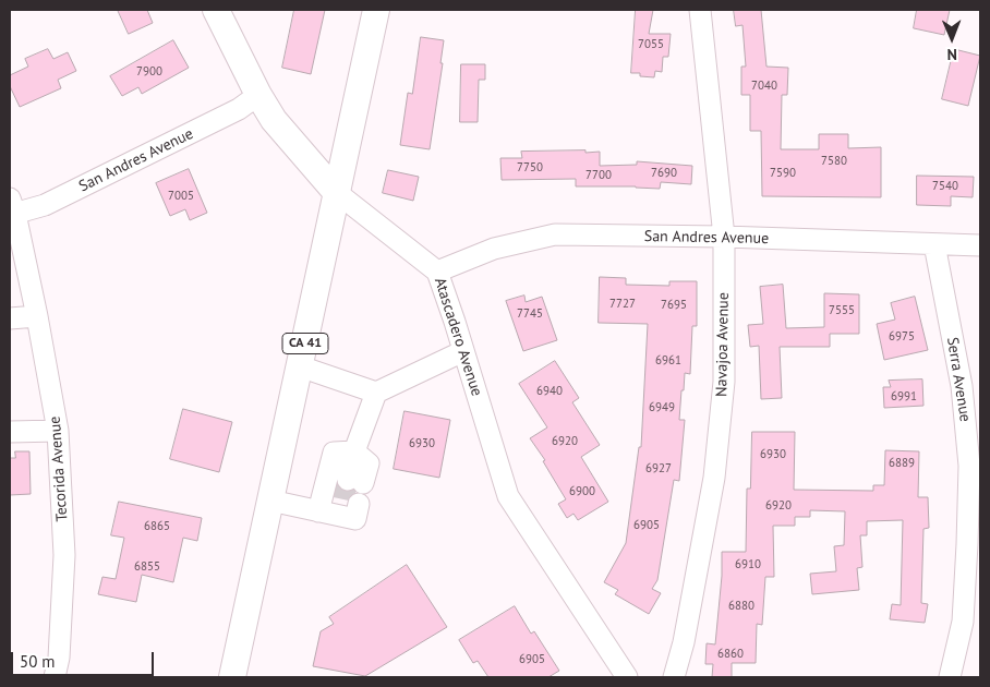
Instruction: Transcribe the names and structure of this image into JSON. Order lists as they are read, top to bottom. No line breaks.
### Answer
{"streets":{"main road":["Atascadero Avenue","CA 41"],"street":["San Andres Avenue","Navajoa Avenue","Serra Avenue","Tecorida Avenue"]},"crossings":[["San Andres Avenue","Atascadero Avenue"],["San Andres Avenue","Navajoa Avenue"],["San Andres Avenue","Serra Avenue"],["San Andres Avenue","Tecorida Avenue"],["Atascadero Avenue","CA 41"]],"house_numbers":["7055","7900","7040","7580","7750","7690","7590","7700","7540","7005","7727","7695","7555","7745","6975","6961","6940","6991","6949","6920","6930","6930","6889","6927","6900","6920","6905","6865","6910","6855","6880","6860","6905"],"scale_bar":"50 m","north":"bottom"}
